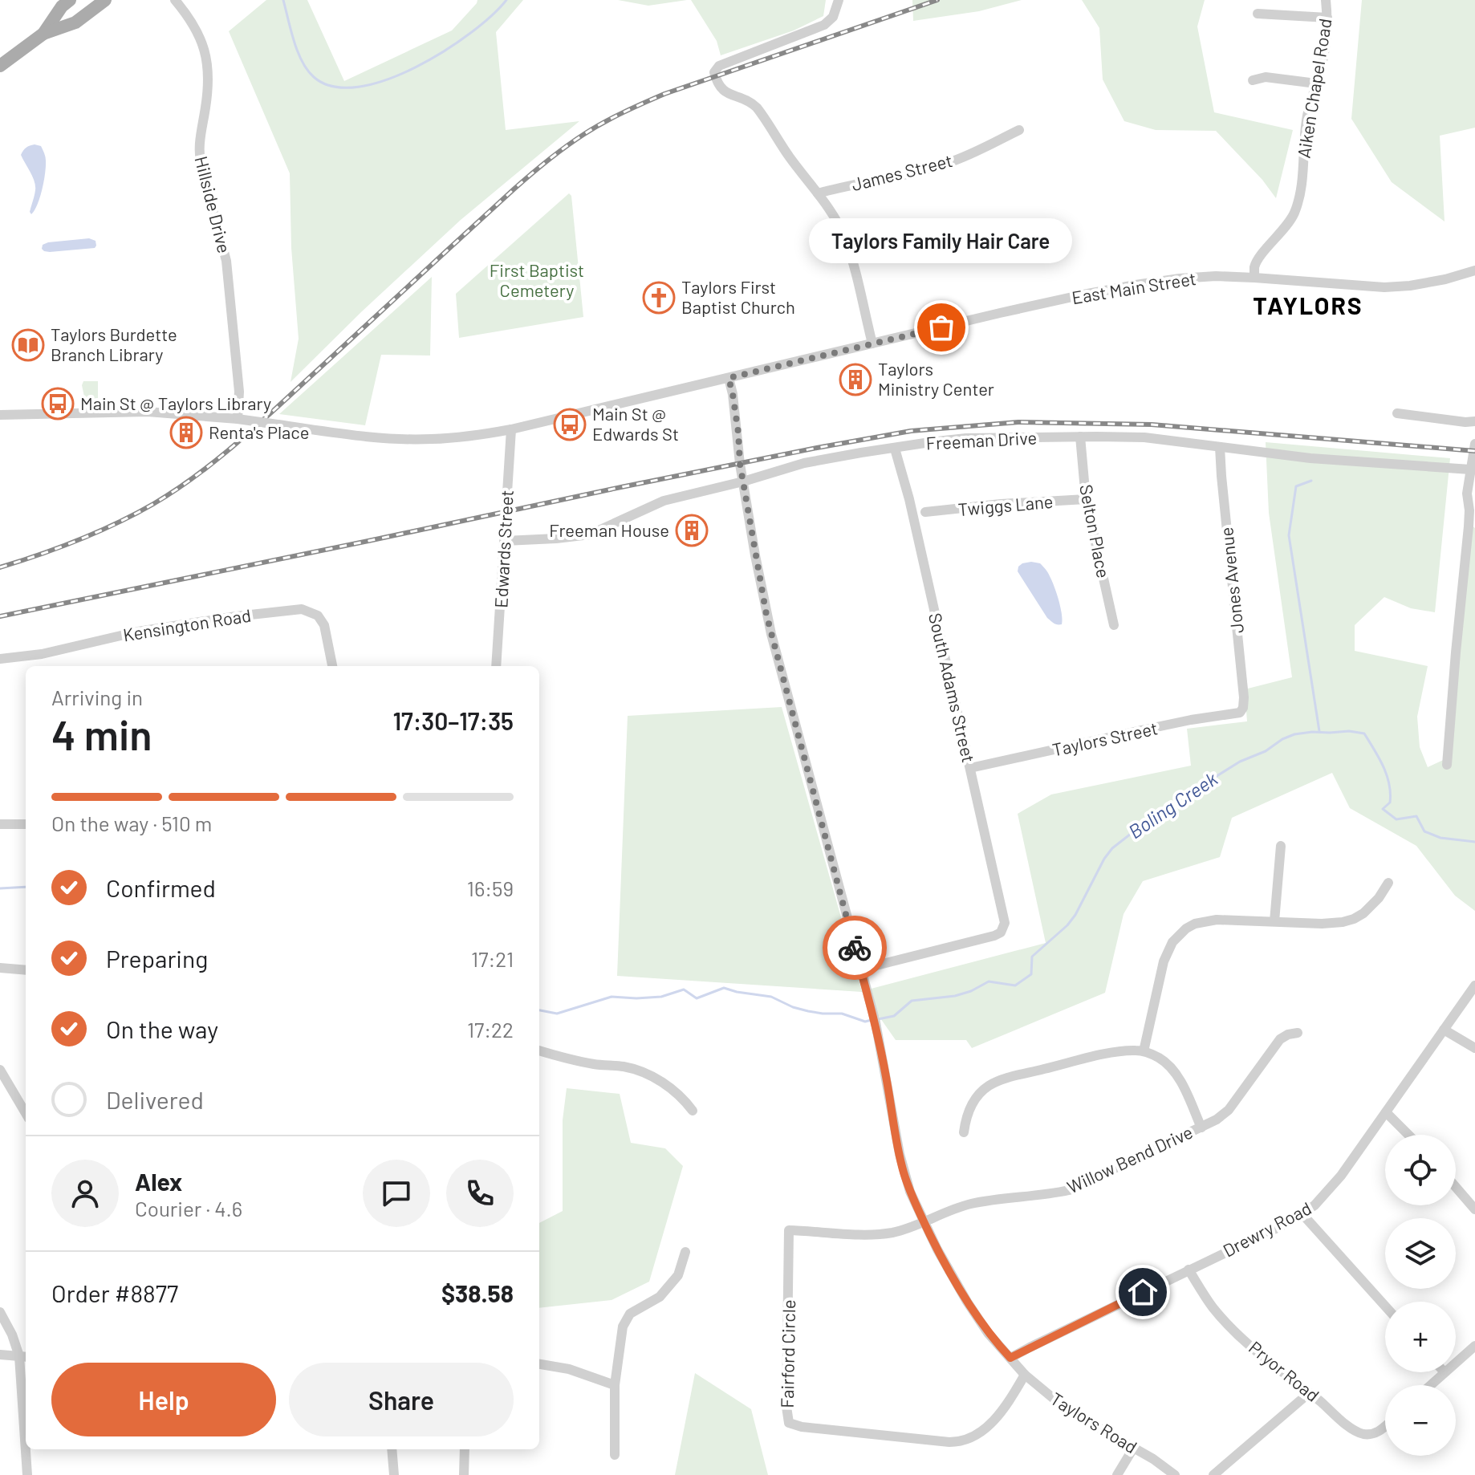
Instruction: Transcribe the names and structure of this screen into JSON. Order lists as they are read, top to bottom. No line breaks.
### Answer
{"streets":{"street":["Aiken Chapel Road","James Street","Hillside Drive","East Main Street","Freeman Drive","Twiggs Lane","Selton Place","Edwards Street","Jones Avenue","Kensington Road","South Adams Street","Taylors Street","Willow Bend Drive","Drewry Road","Fairford Circle","Pryor Road","Taylors Road"]},"crossings":[["Aiken Chapel Road","East Main Street"],["Hillside Drive","East Main Street"],["East Main Street","Edwards Street"],["East Main Street","Taylors Road"],["Freeman Drive","Selton Place"],["Freeman Drive","Edwards Street"],["Freeman Drive","Jones Avenue"],["Freeman Drive","South Adams Street"],["Freeman Drive","Taylors Road"],["Twiggs Lane","Selton Place"],["Jones Avenue","Taylors Street"],["South Adams Street","Taylors Street"],["South Adams Street","Taylors Road"],["Willow Bend Drive","Fairford Circle"],["Willow Bend Drive","Taylors Road"],["Drewry Road","Pryor Road"],["Drewry Road","Taylors Road"],["Fairford Circle","Taylors Road"]],"districts":["TAYLORS"],"water":["Boling Creek"],"parks":["First Baptist Cemetery"],"places":{"church":["Taylors First Baptist Church"],"other":["Taylors Family Hair Care"],"library":["Taylors Burdette Branch Library"],"building":["Taylors Ministry Center","Renta's Place","Freeman House"],"bus stop":["Main St @ Taylors Library","Main St @ Edwards St"]},"page":{"bubble":"Taylors Family Hair Care","heading":["4 min","Arriving in","17:30–17:35"],"panel":["Alex","Courier · 4.6","Order #8877","$38.58"],"bar":"On the way · 510 m","list":[["Confirmed","16:59"],["Preparing","17:21"],["On the way","17:22"],"Delivered"],"map_buttons":["+","−"],"buttons":["Help","Share"]}}
